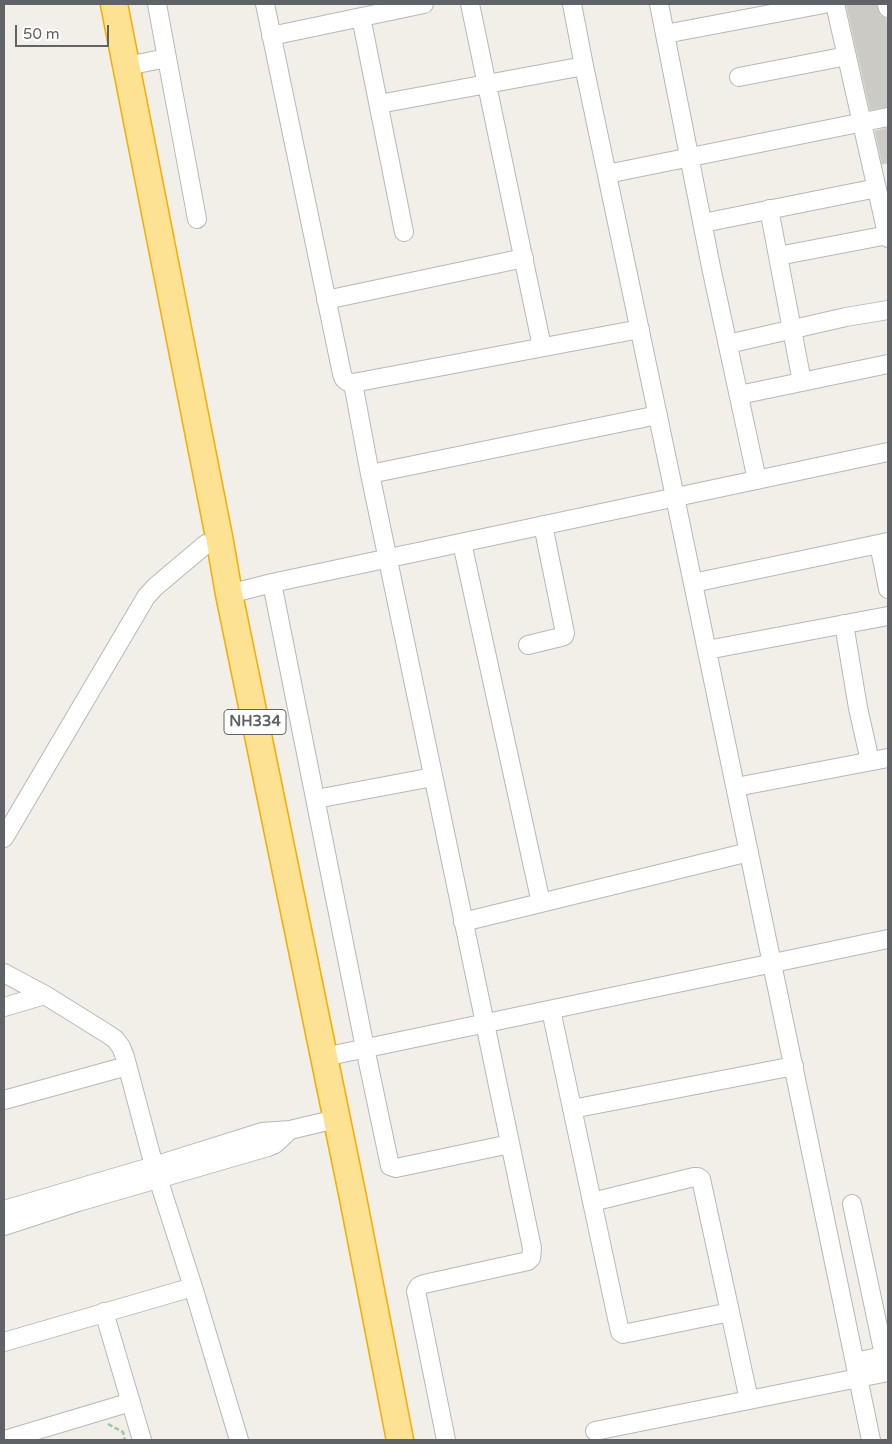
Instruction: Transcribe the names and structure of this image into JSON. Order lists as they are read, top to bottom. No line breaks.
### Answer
{"streets":{"highway":["NH334"]},"scale_bar":"50 m"}
